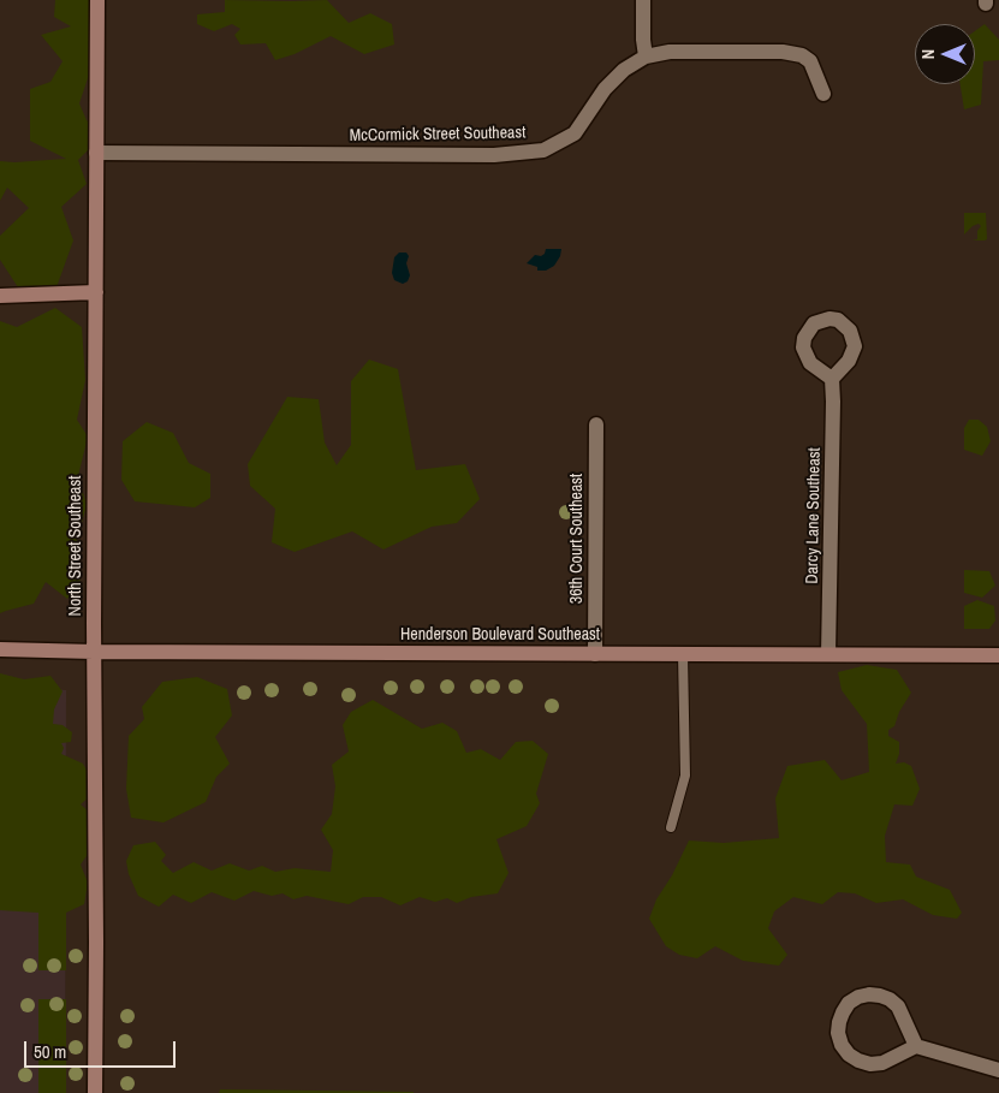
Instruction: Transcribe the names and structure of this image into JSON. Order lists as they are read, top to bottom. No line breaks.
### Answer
{"streets":{"street":["McCormick Street Southeast","Darcy Lane Southeast","36th Court Southeast","North Street Southeast","Henderson Boulevard Southeast"]},"crossings":[["McCormick Street Southeast","North Street Southeast"],["Darcy Lane Southeast","Henderson Boulevard Southeast"],["36th Court Southeast","Henderson Boulevard Southeast"],["North Street Southeast","Henderson Boulevard Southeast"]],"scale_bar":"50 m","north":"left"}
